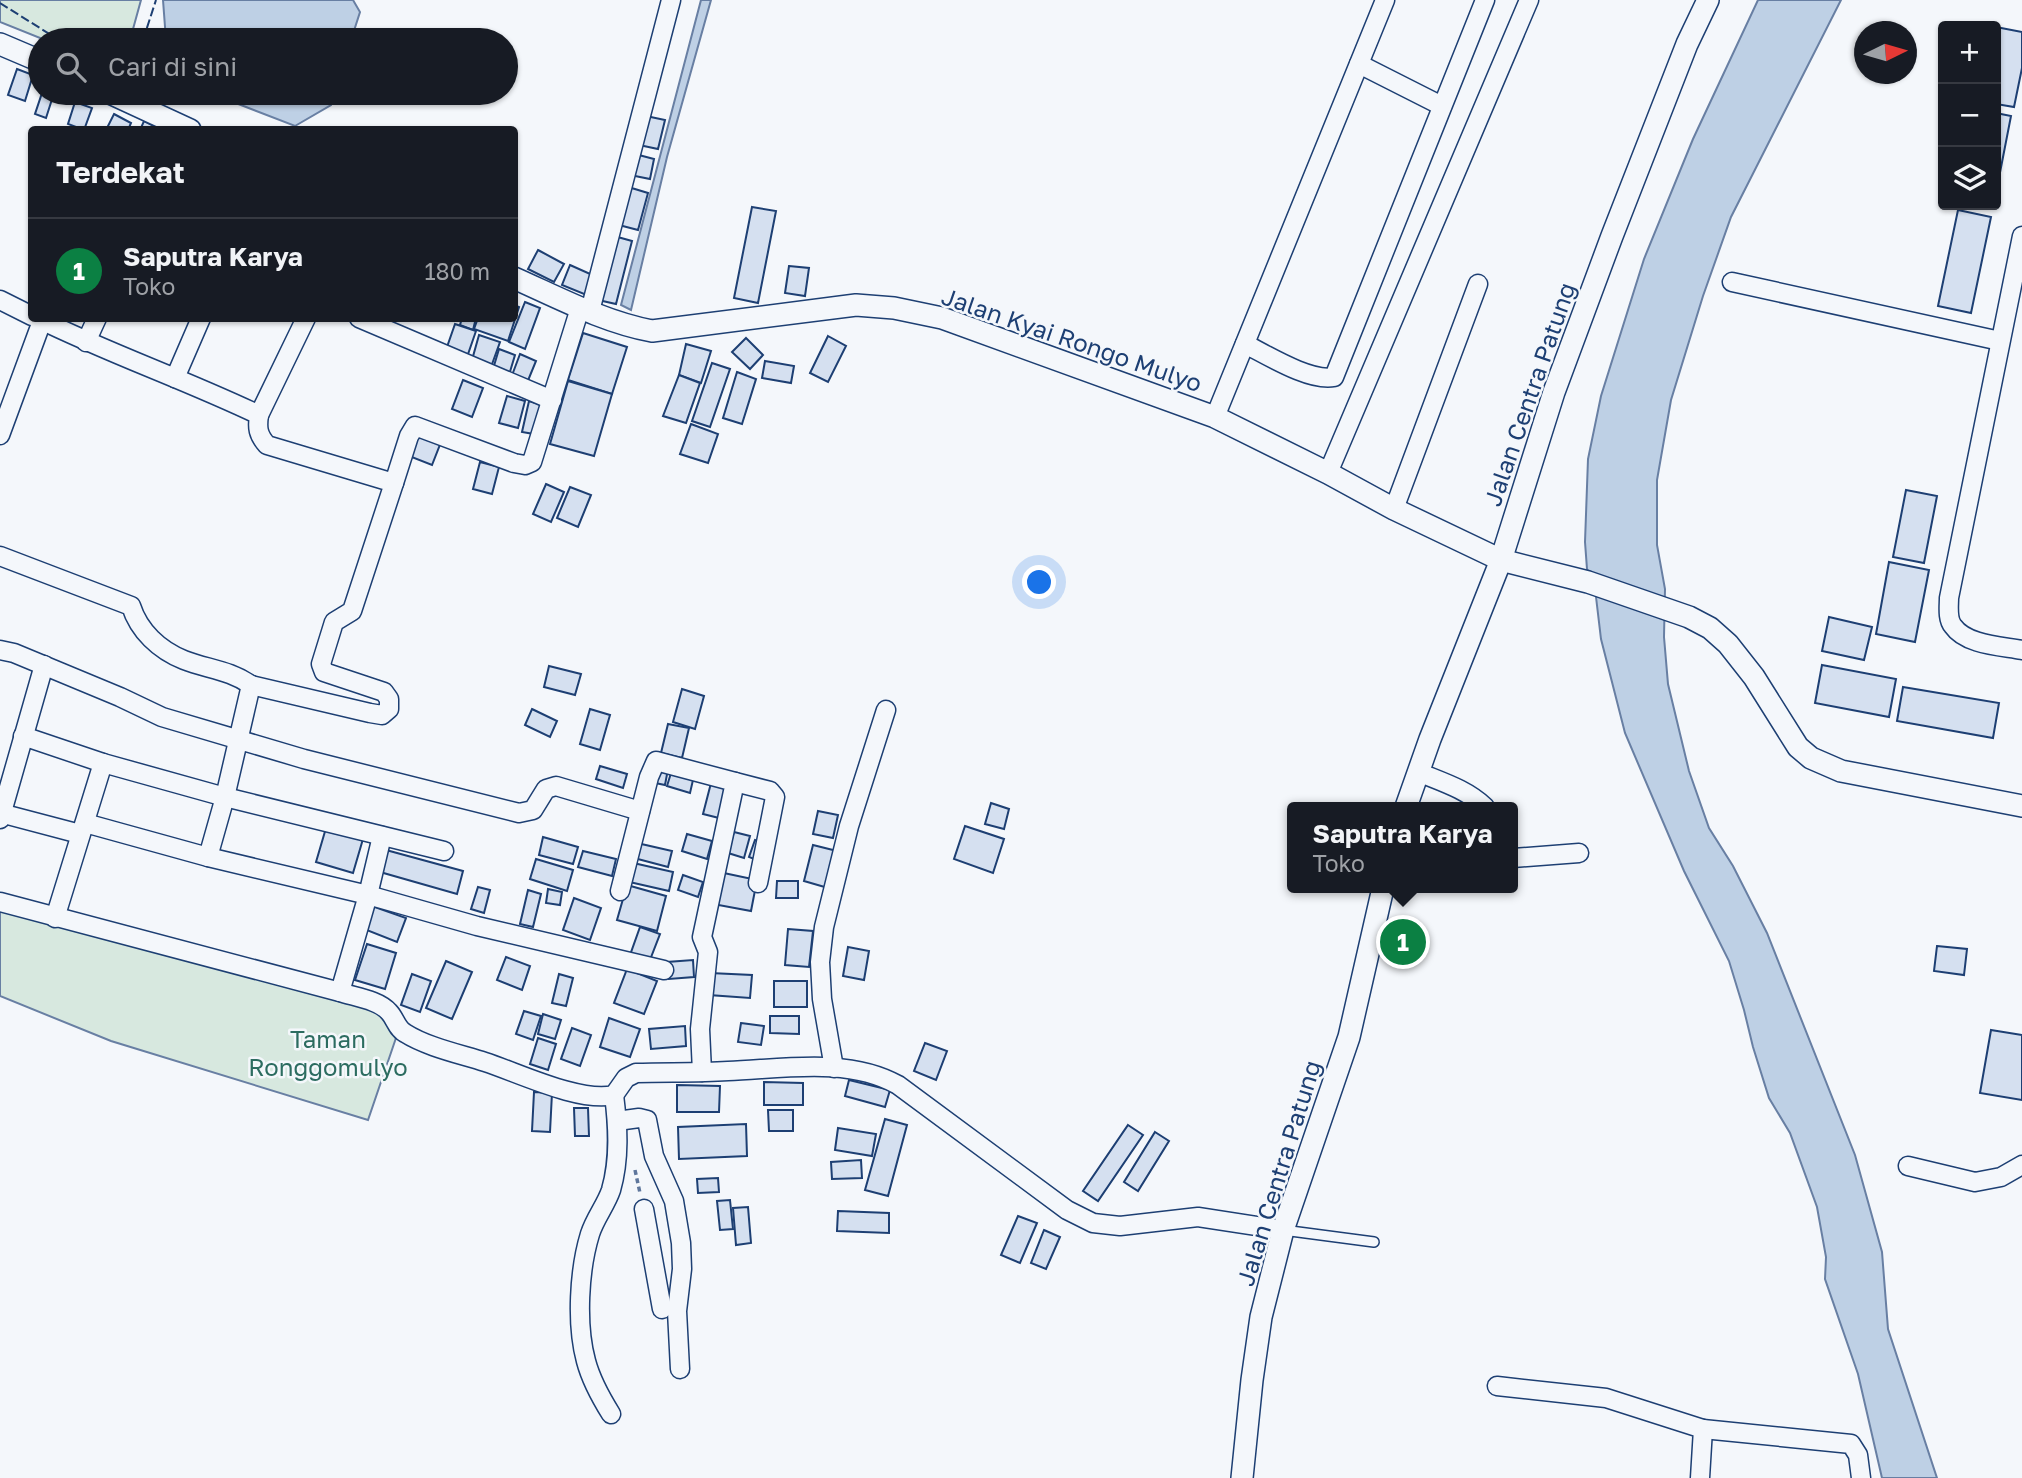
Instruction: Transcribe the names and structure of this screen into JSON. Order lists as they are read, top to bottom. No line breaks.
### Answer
{"streets":{"street":["Jalan Kyai Rongo Mulyo","Jalan Centra Patung"]},"crossings":[["Jalan Kyai Rongo Mulyo","Jalan Centra Patung"]],"parks":["Taman Ronggomulyo"],"north":"right","page":{"map_buttons":["+","−"],"search":"Cari di sini","heading":"Terdekat","list":[{"mark":"1","name":"Saputra Karya","note":"Toko","value":"180 m"}],"popup":["Saputra Karya","Toko"],"pins":"1"}}
